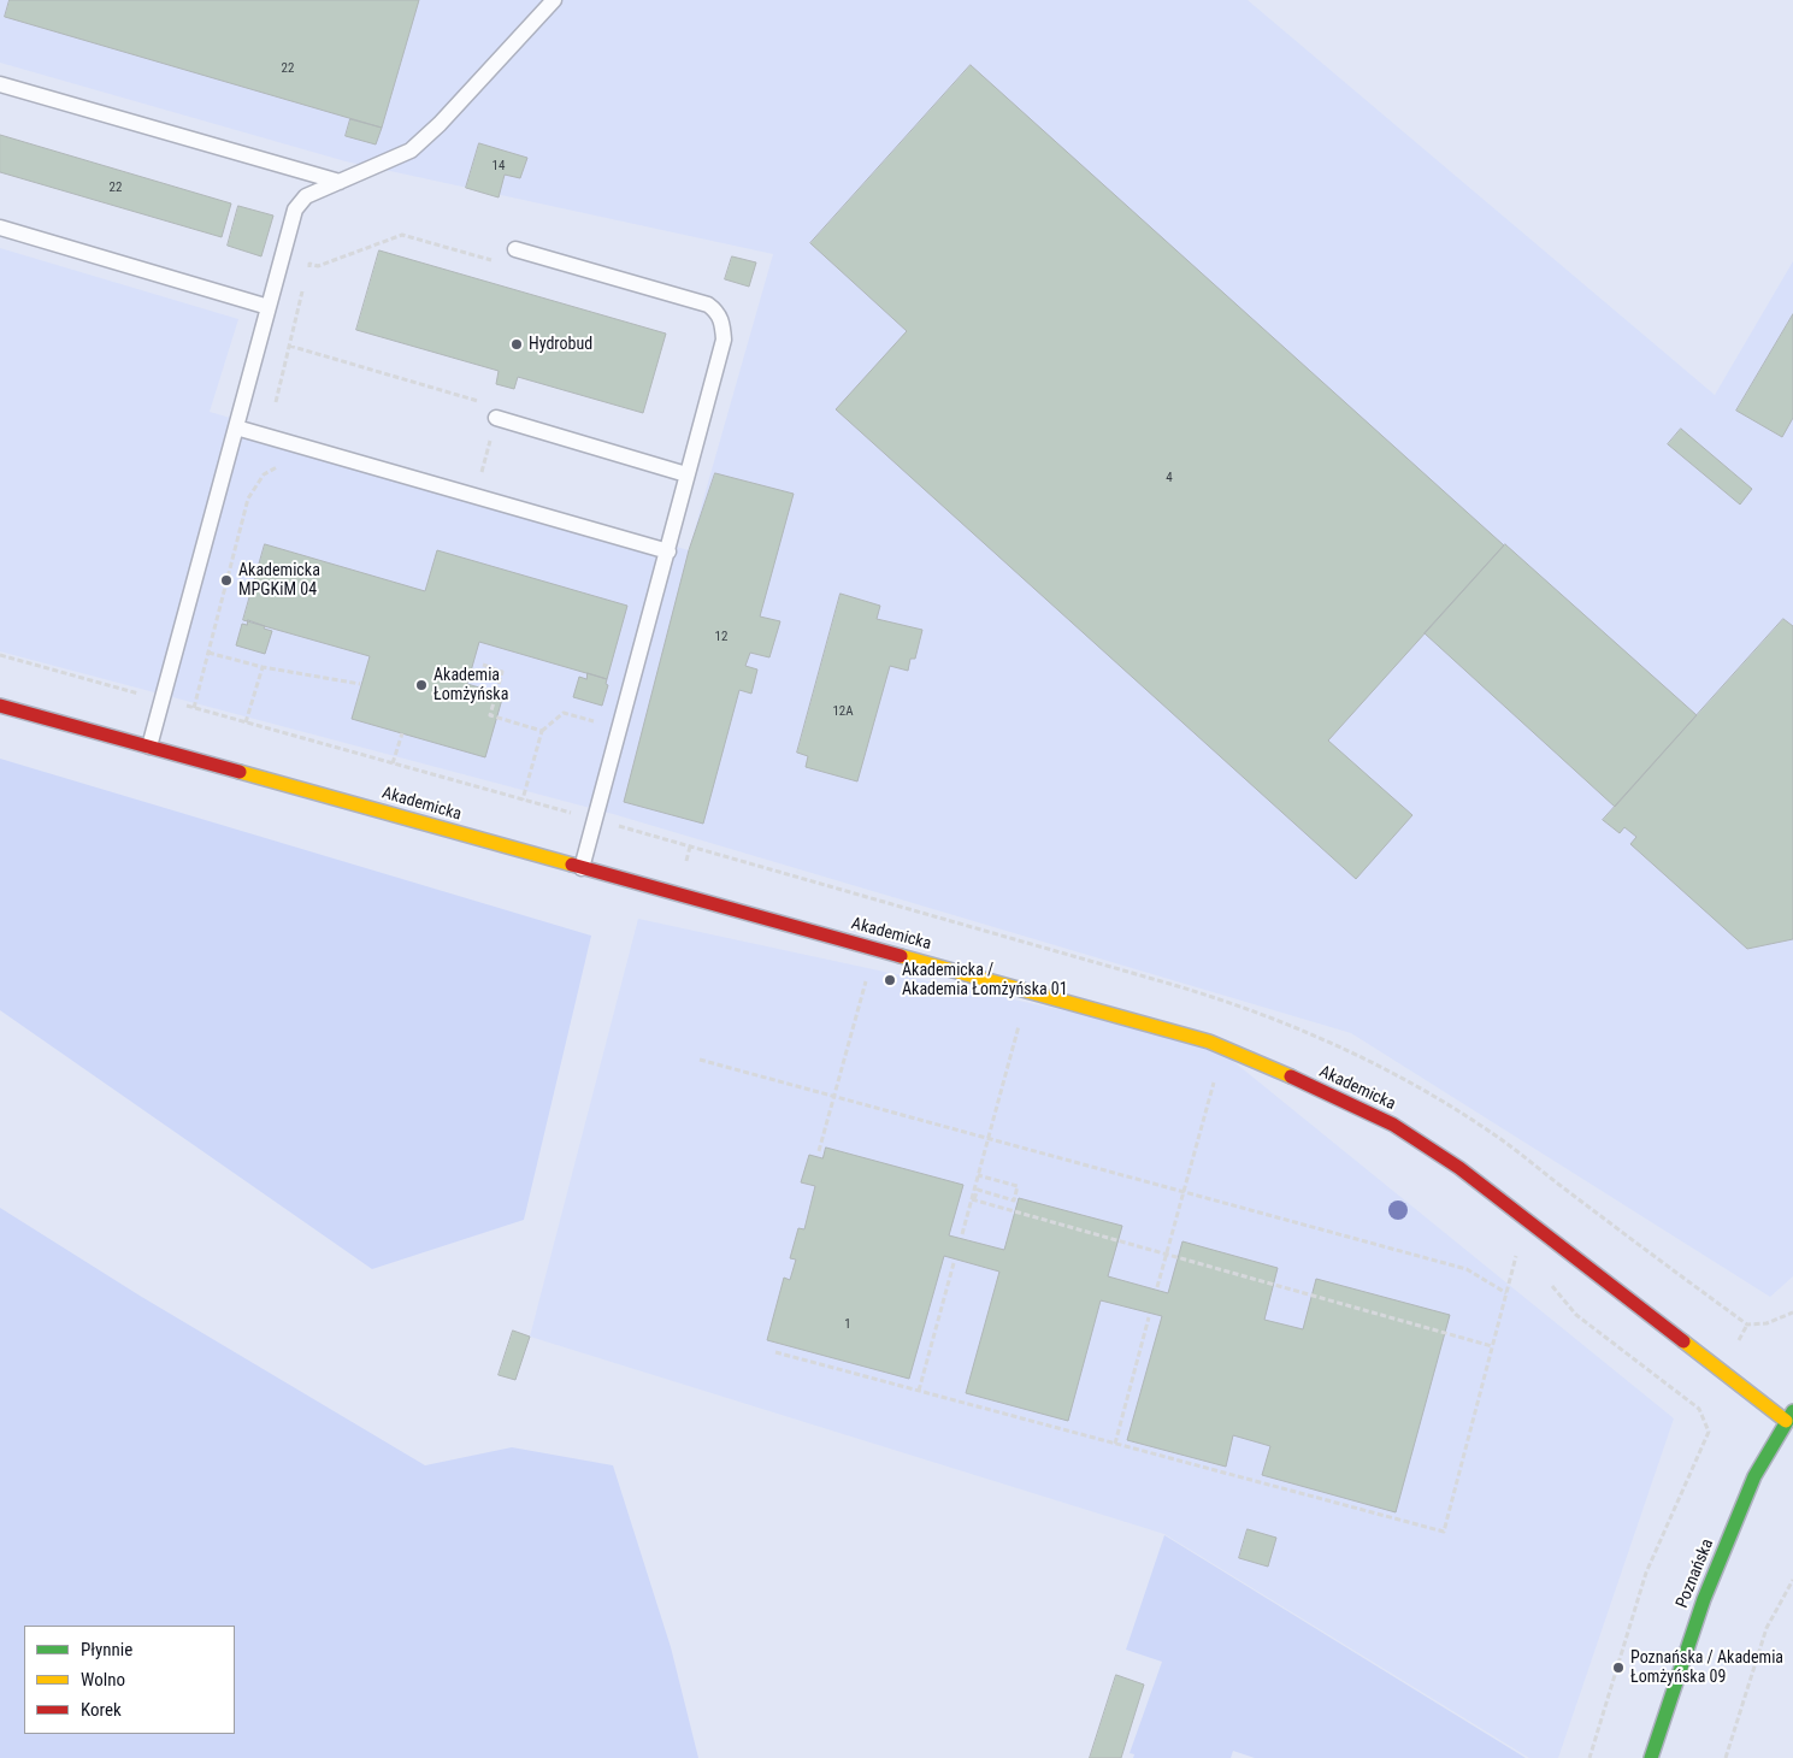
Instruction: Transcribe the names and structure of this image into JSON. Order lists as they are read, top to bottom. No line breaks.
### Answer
{"streets":{"street":["Akademicka","Poznańska"]},"crossings":[["Akademicka","Poznańska"]],"places":["Hydrobud","Akademicka MPGKiM 04","Akademia Łomżyńska","Akademicka / Akademia Łomżyńska 01","Poznańska / Akademia Łomżyńska 09"],"house_numbers":["22","14","22","4","12","12A","1"],"legend":["Płynnie","Wolno","Korek"]}
